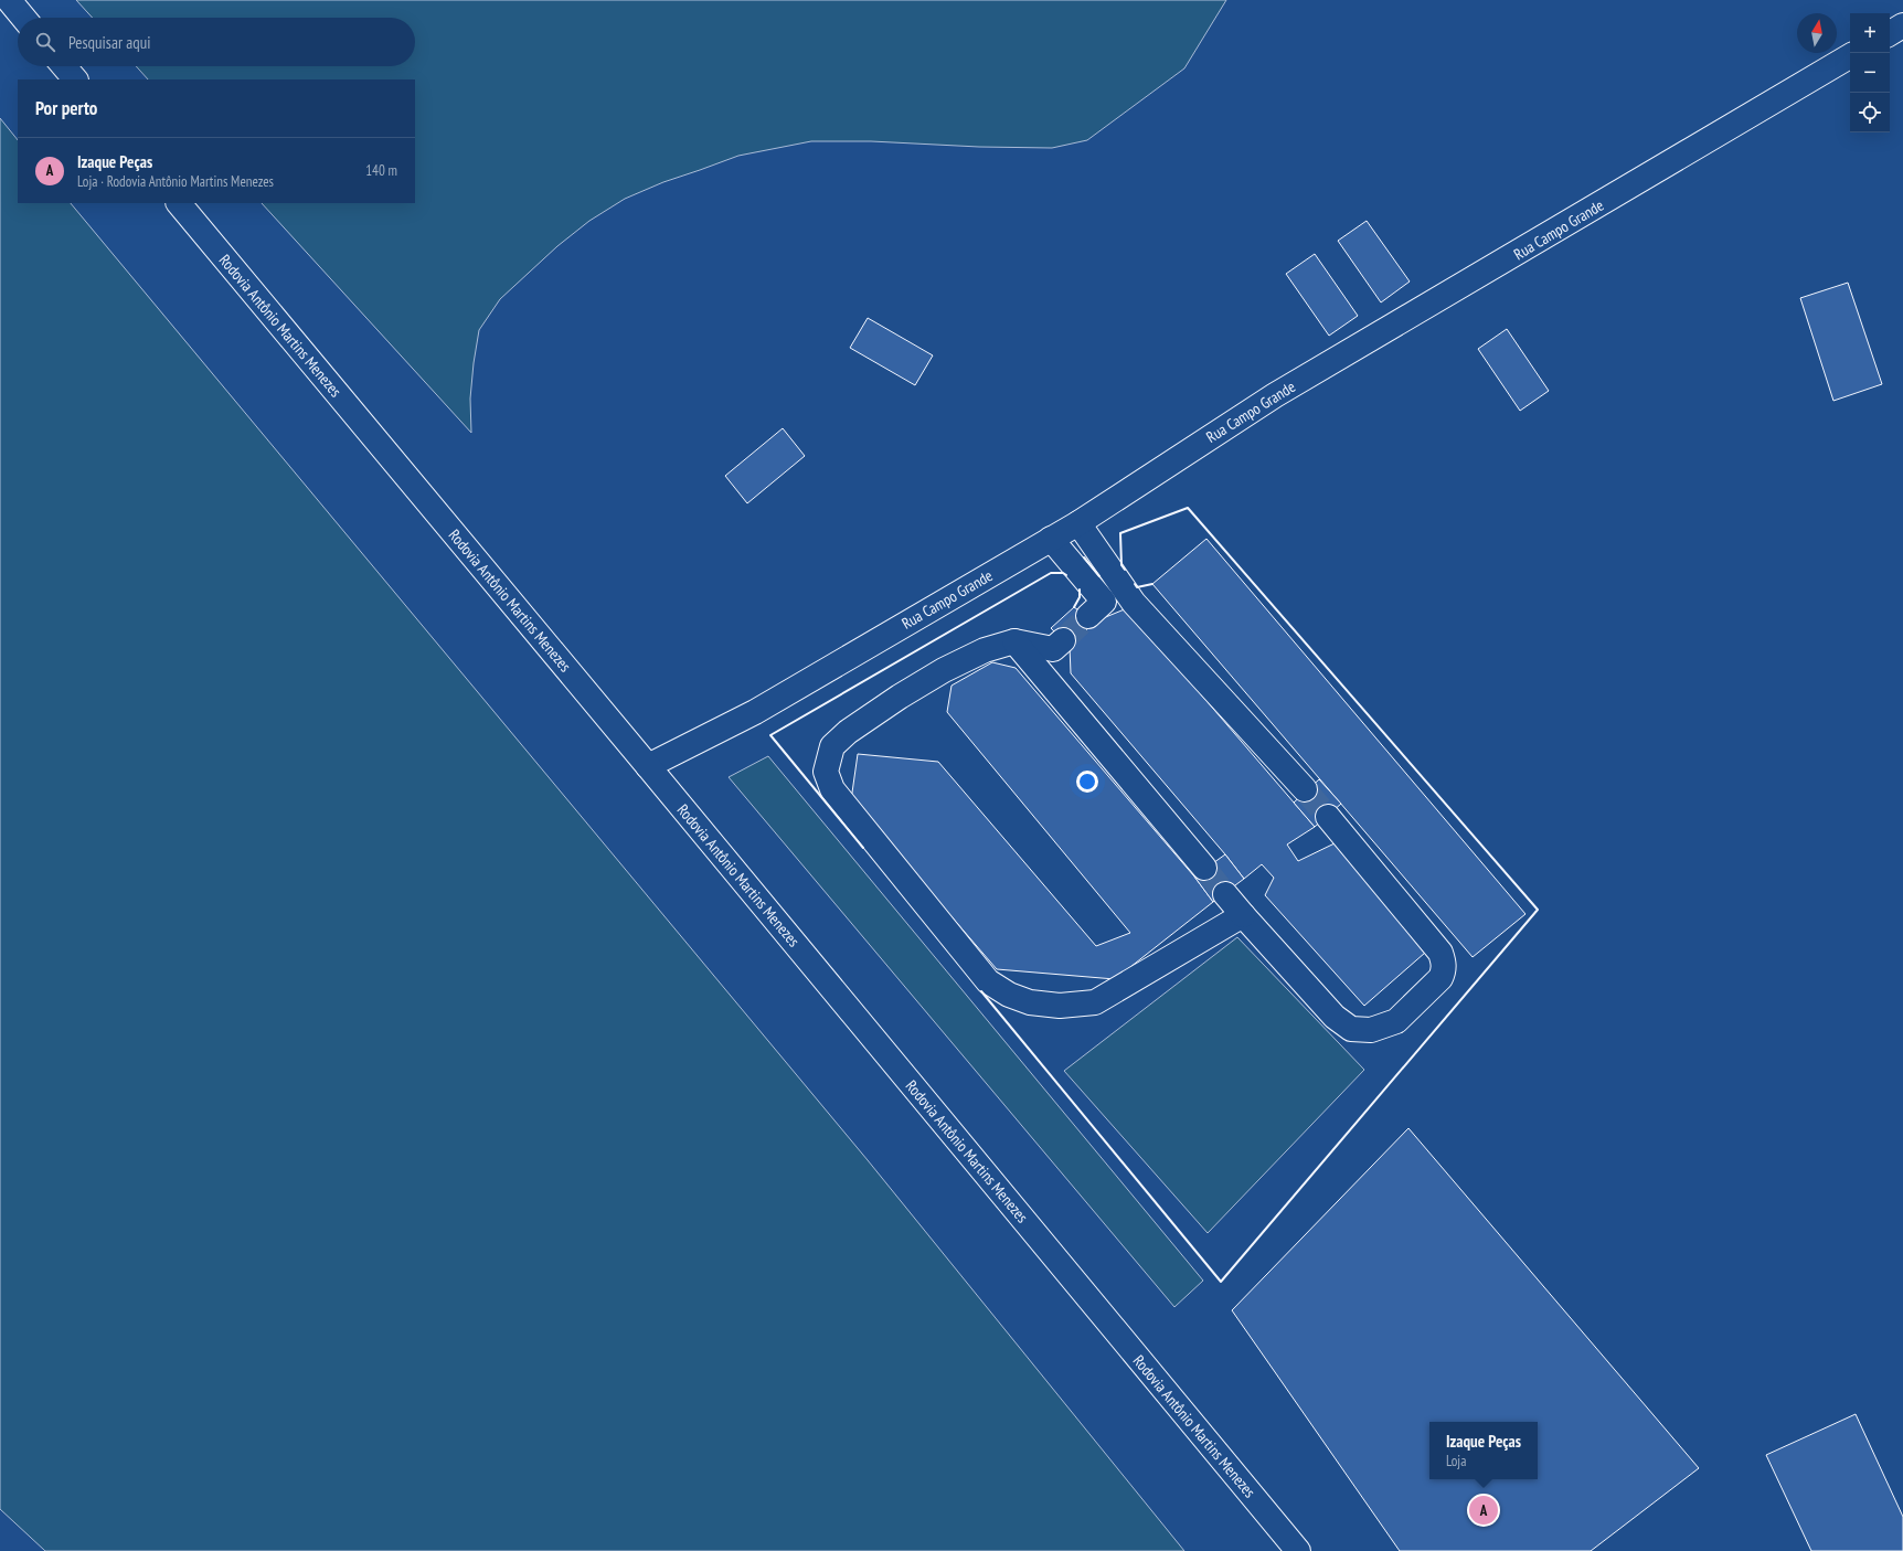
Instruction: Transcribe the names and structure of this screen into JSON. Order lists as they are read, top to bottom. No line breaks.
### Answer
{"streets":{"main road":["Rua Campo Grande","Rodovia Antônio Martins Menezes"]},"crossings":[["Rua Campo Grande","Rodovia Antônio Martins Menezes"]],"north":"top","page":{"map_buttons":["+","−"],"search":"Pesquisar aqui","heading":"Por perto","list":[{"mark":"A","name":"Izaque Peças","note":"Loja · Rodovia Antônio Martins Menezes","value":"140 m"}],"popup":["Izaque Peças","Loja"],"pins":"A"}}
